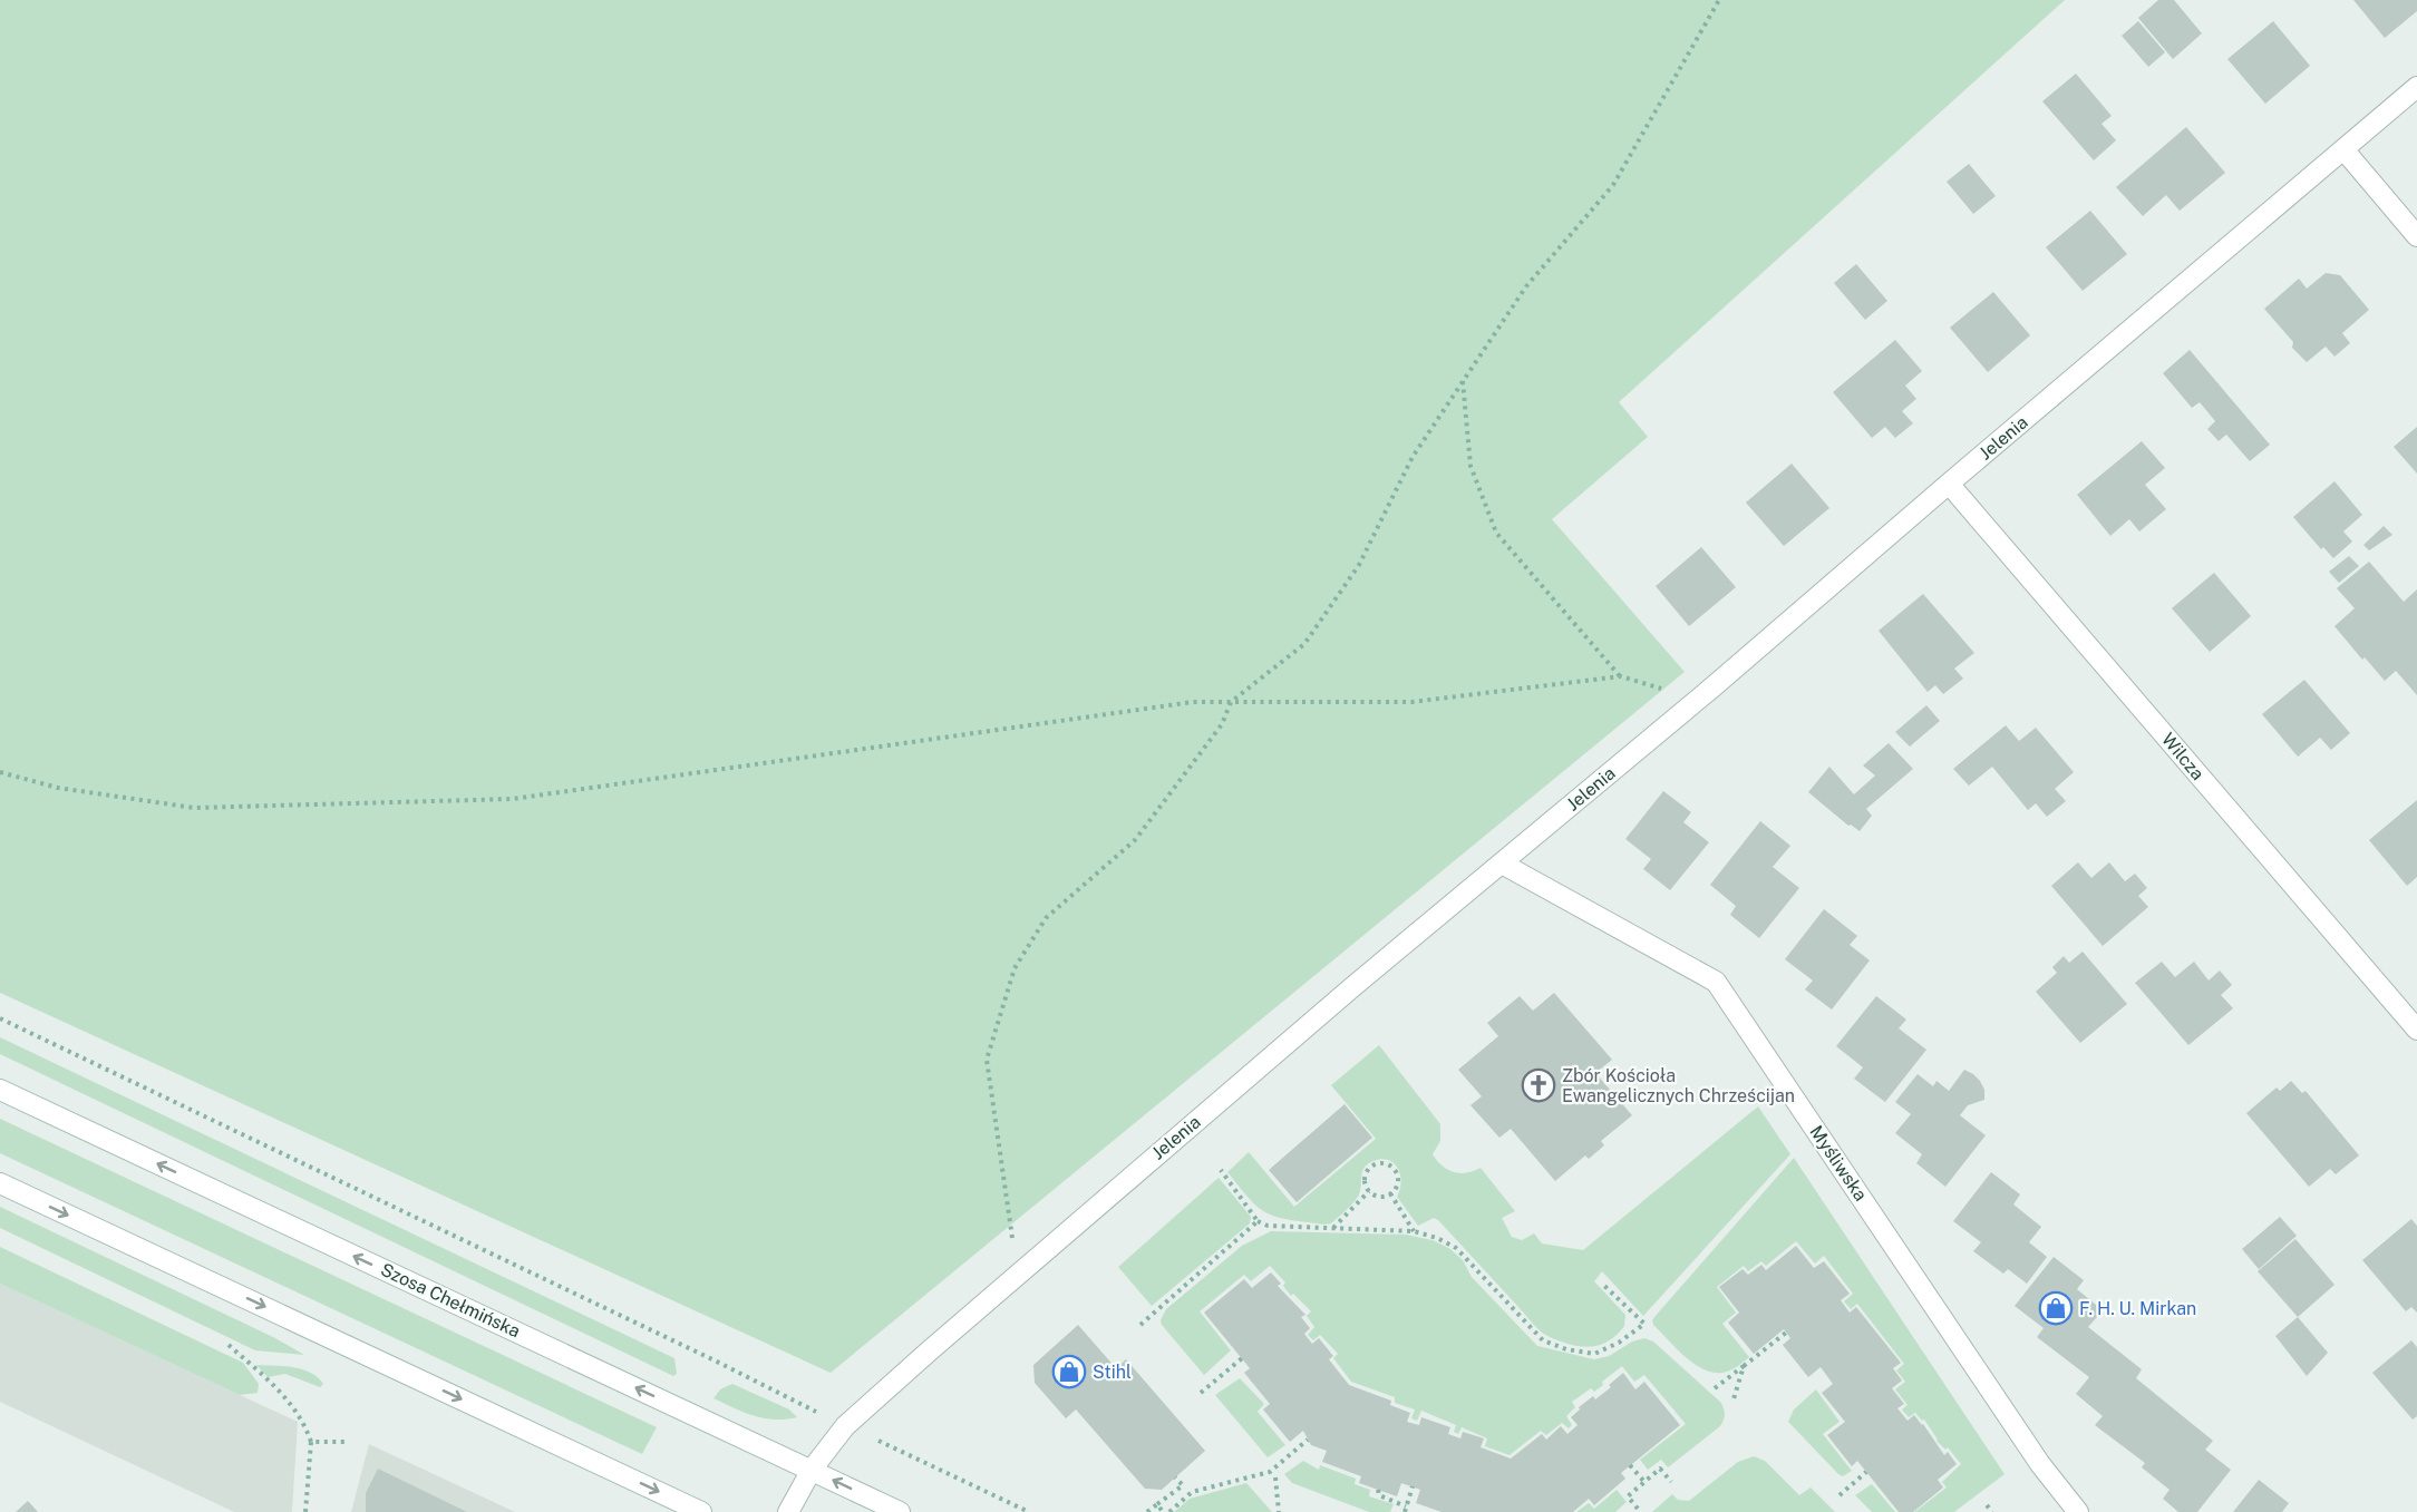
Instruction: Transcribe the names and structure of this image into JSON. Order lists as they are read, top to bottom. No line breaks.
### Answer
{"streets":{"street":["Jelenia","Wilcza","Myśliwska","Szosa Chełmińska"]},"crossings":[["Jelenia","Wilcza"],["Jelenia","Myśliwska"],["Jelenia","Szosa Chełmińska"]],"places":{"church":["Zbór Kościoła Ewangelicznych Chrześcijan"],"shop":["F. H. U. Mirkan","Stihl"]}}
